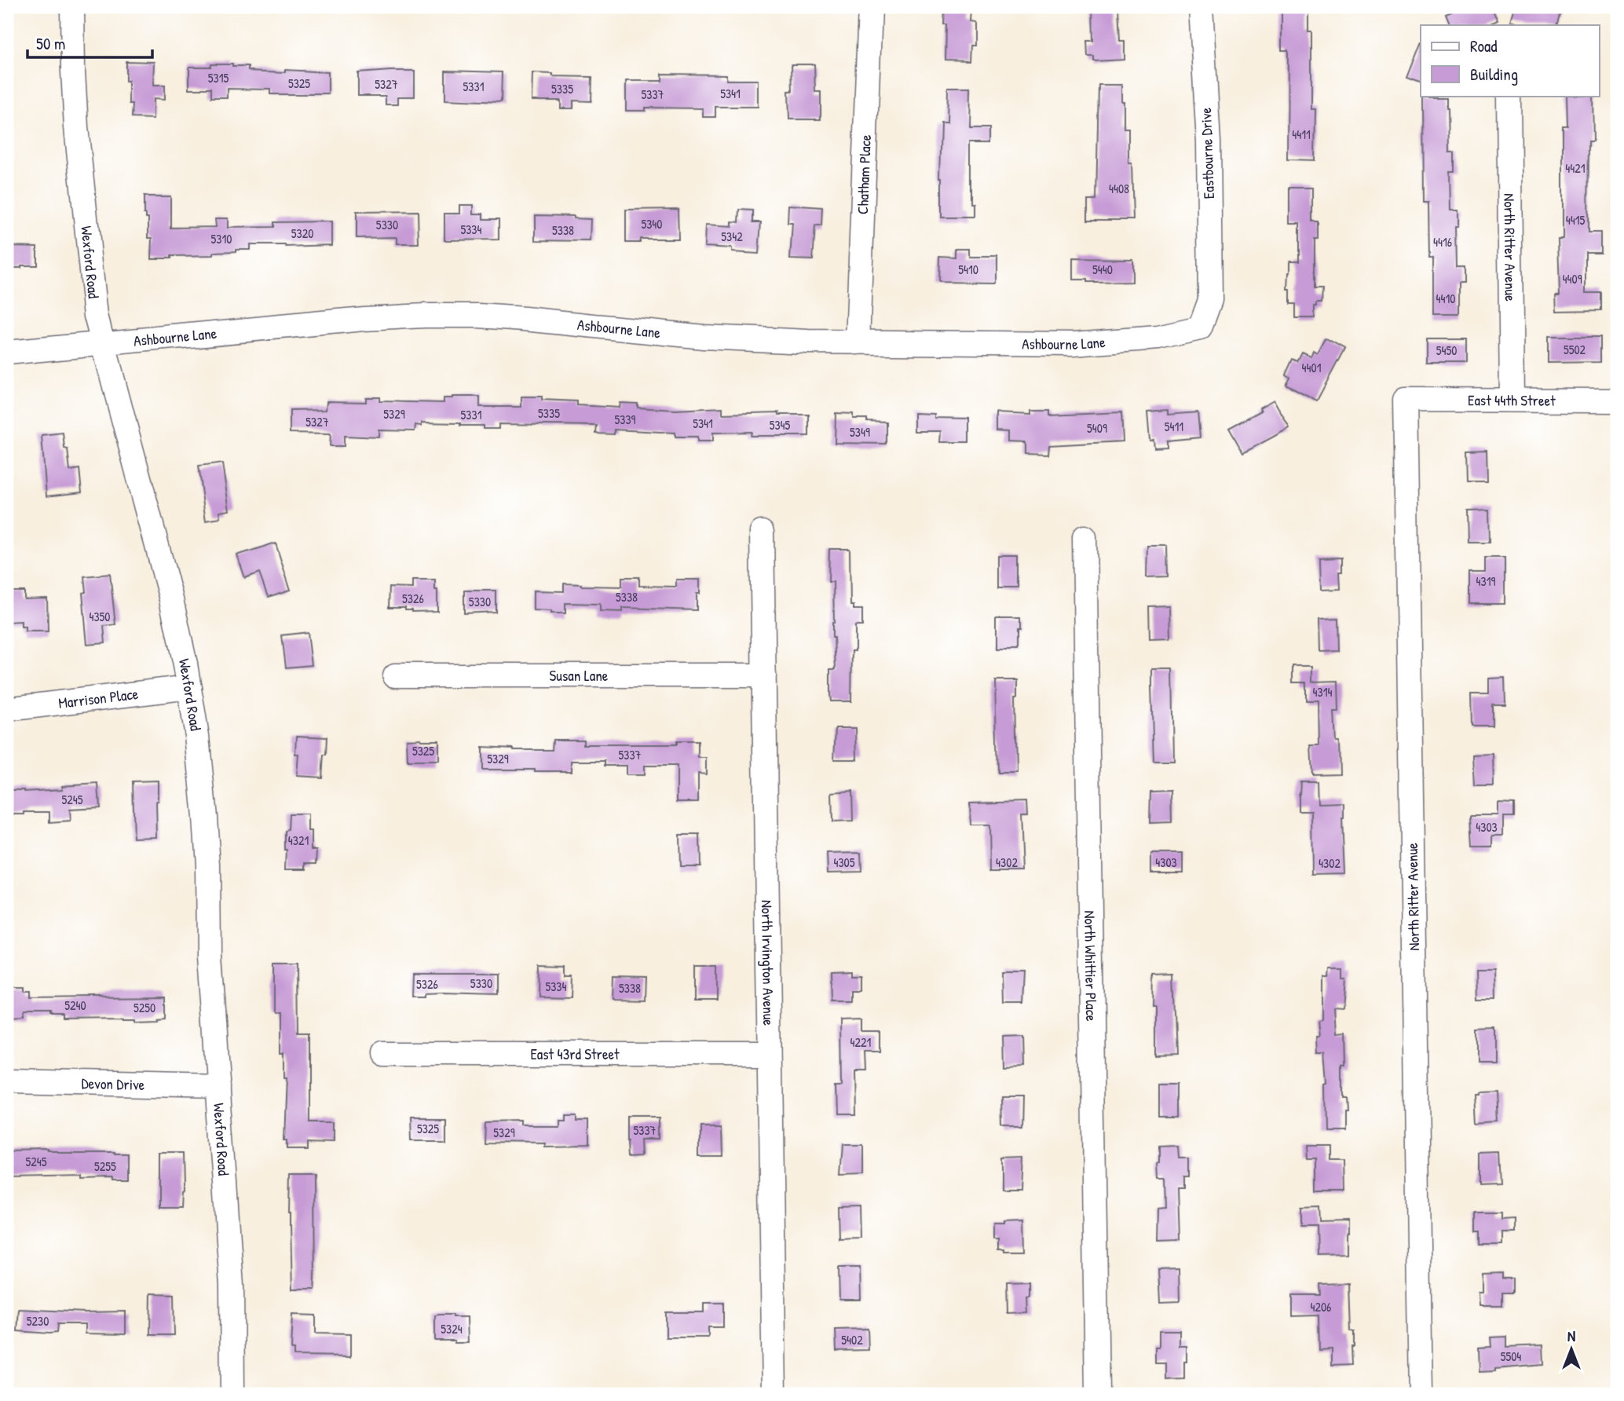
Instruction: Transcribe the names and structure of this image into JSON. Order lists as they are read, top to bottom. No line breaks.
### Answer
{"streets":{"street":["Eastbourne Drive","Chatham Place","North Ritter Avenue","Wexford Road","Ashbourne Lane","East 44th Street","Susan Lane","Marrison Place","North Irvington Avenue","North Whittier Place","East 43rd Street","Devon Drive"]},"crossings":[["Eastbourne Drive","Ashbourne Lane"],["Chatham Place","Ashbourne Lane"],["North Ritter Avenue","East 44th Street"],["Wexford Road","Ashbourne Lane"],["Wexford Road","Marrison Place"],["Wexford Road","Devon Drive"],["Susan Lane","North Irvington Avenue"],["North Irvington Avenue","East 43rd Street"]],"house_numbers":["5315","5325","5327","5331","5335","5341","5337","4411","4421","4408","4415","5340","5330","5334","5338","5320","5342","5310","4416","5410","5440","4409","4410","5502","5450","4401","5335","5329","5331","5339","5327","5341","5345","5411","5409","5349","4319","5338","5326","5330","4350","4314","5325","5337","5329","5245","4303","4321","4305","4302","4303","4302","5330","5326","5334","5338","5240","5250","4221","5325","5337","5329","5245","5255","4206","5230","5324","5402","5504"],"legend":["Road","Building"],"scale_bar":"50 m","north":"top"}
